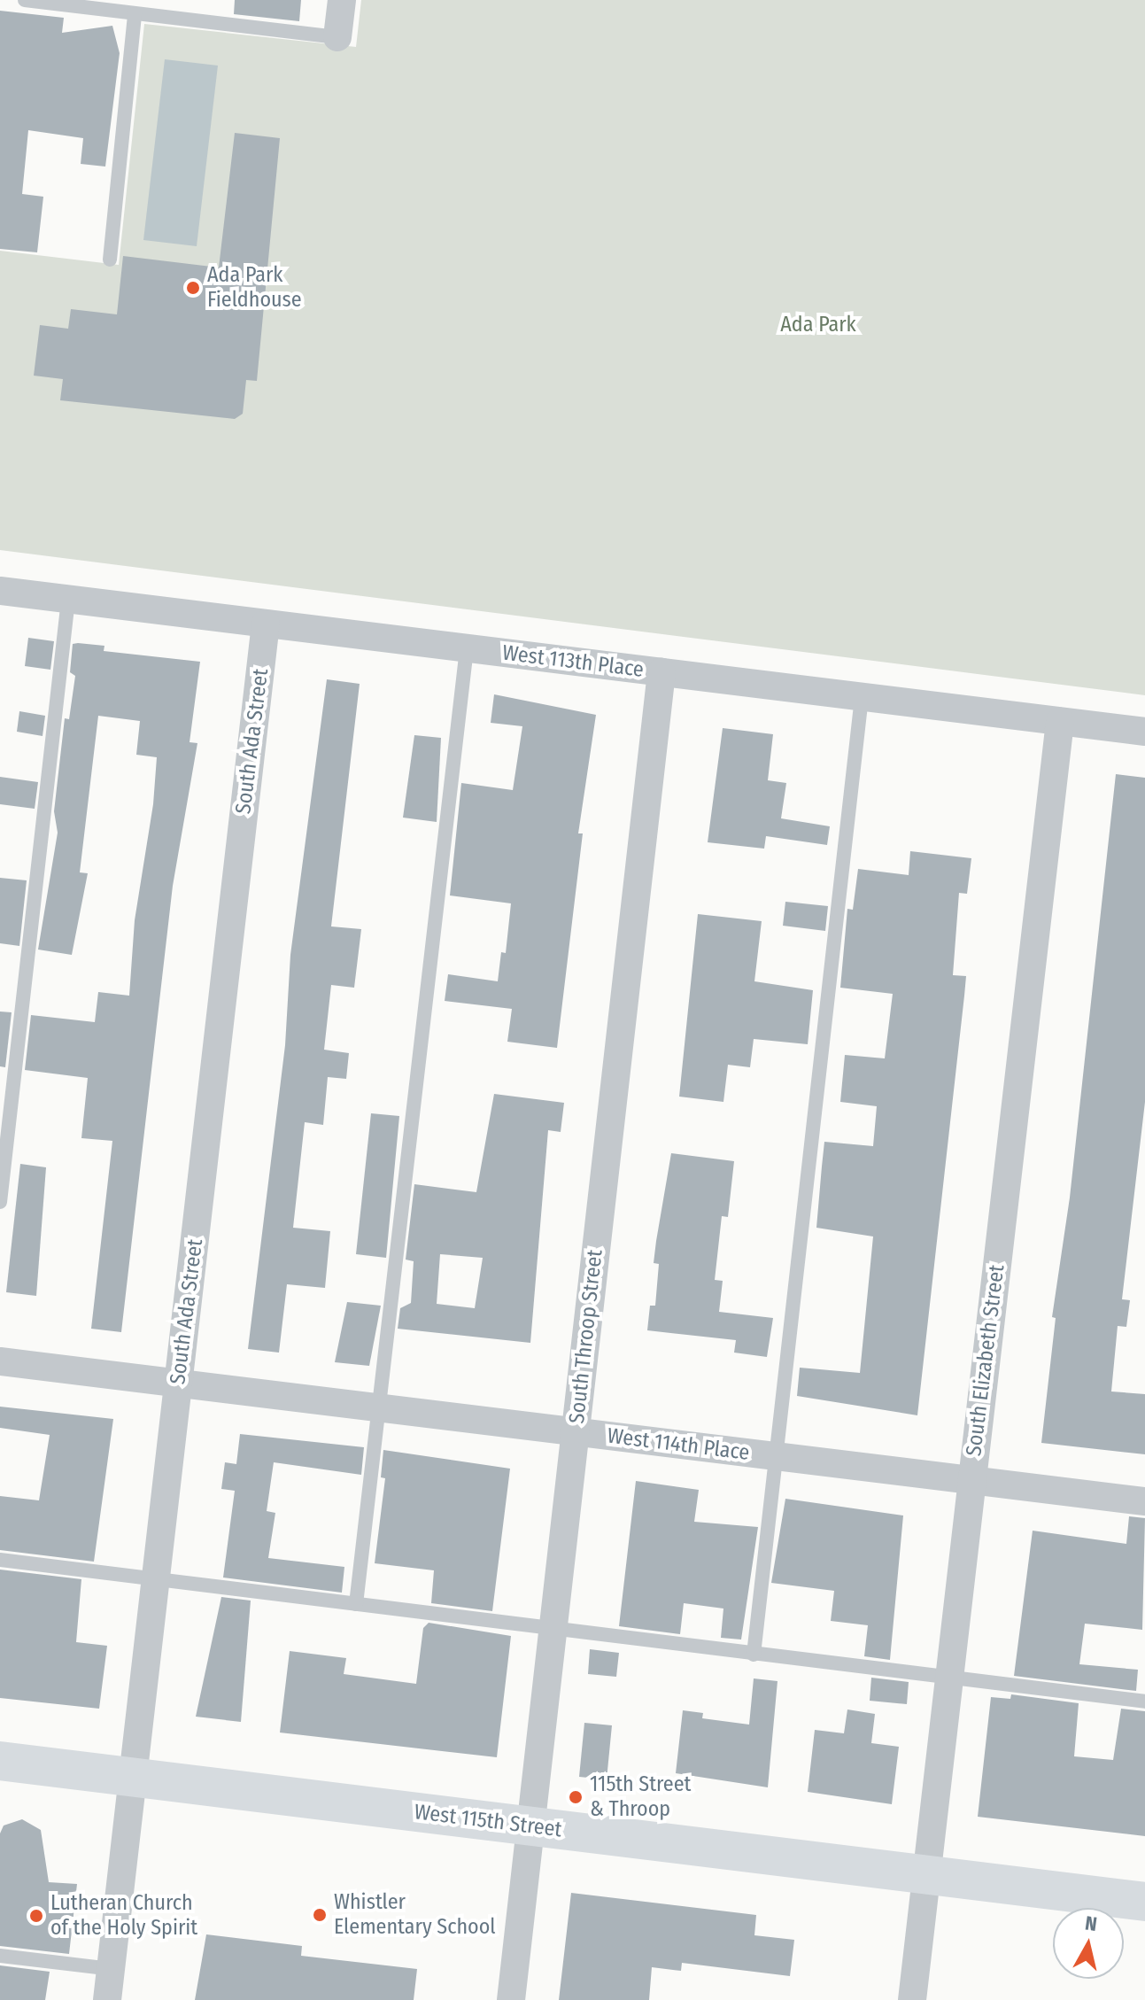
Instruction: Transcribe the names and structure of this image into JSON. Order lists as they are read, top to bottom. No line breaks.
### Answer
{"streets":{"street":["West 113th Place","South Ada Street","South Throop Street","South Elizabeth Street","West 114th Place","West 115th Street"]},"crossings":[["West 113th Place","South Ada Street"],["West 113th Place","South Throop Street"],["West 113th Place","South Elizabeth Street"],["South Ada Street","West 114th Place"],["South Ada Street","West 115th Street"],["South Throop Street","West 114th Place"],["South Throop Street","West 115th Street"],["South Elizabeth Street","West 114th Place"],["South Elizabeth Street","West 115th Street"]],"parks":["Ada Park"],"places":["Ada Park Fieldhouse","115th Street & Throop","Whistler Elementary School","Lutheran Church of the Holy Spirit"],"north":"top"}
